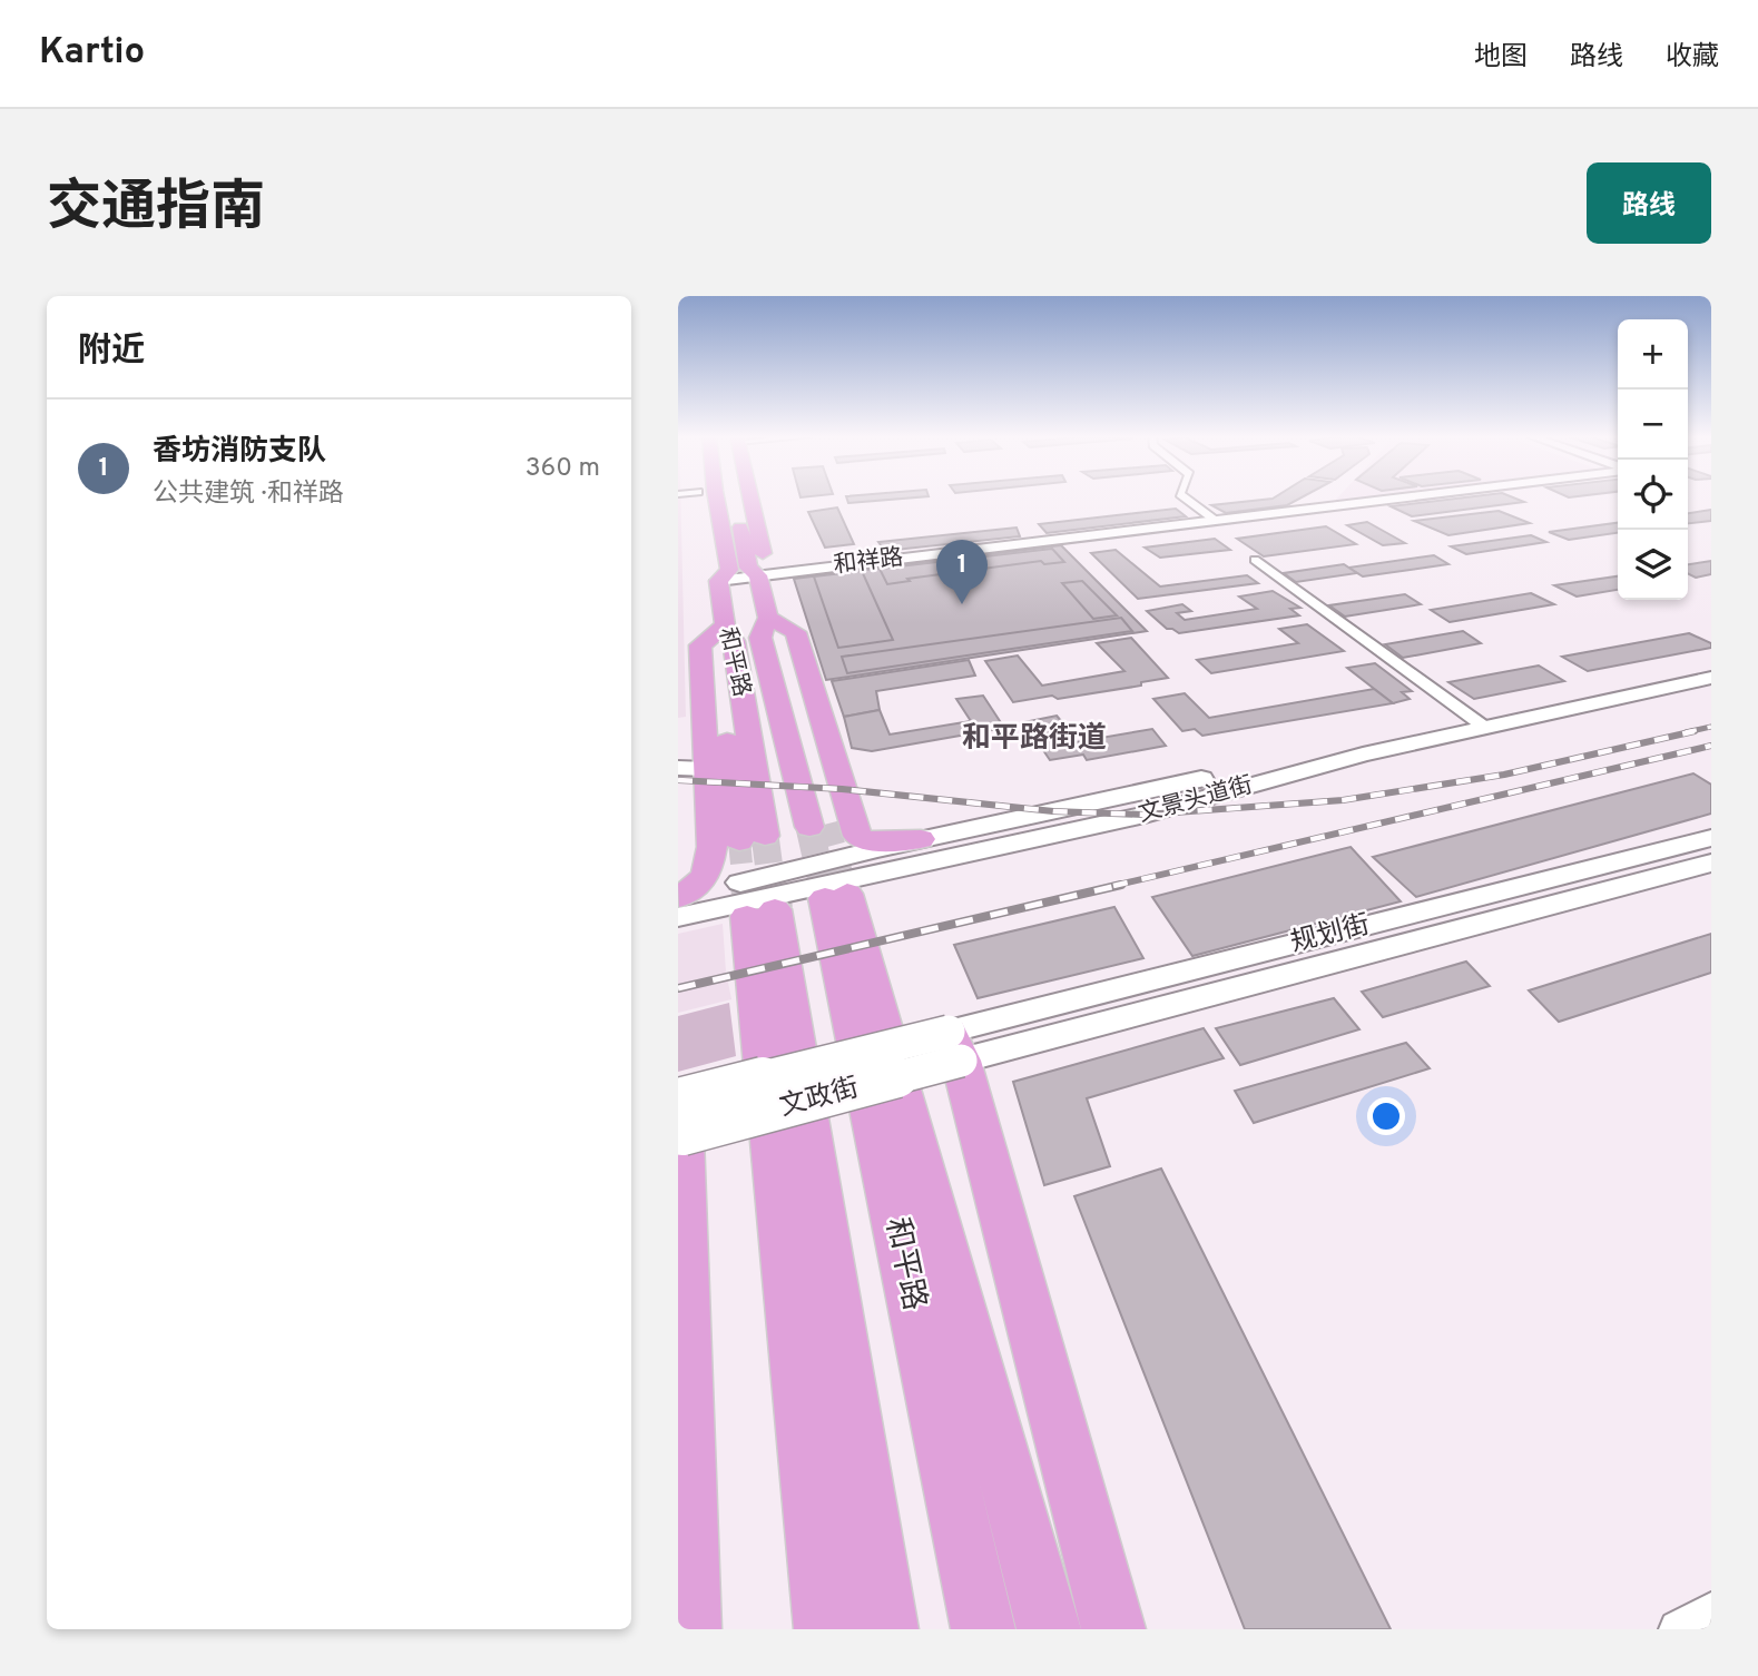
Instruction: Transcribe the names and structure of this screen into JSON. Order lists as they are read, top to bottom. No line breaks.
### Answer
{"streets":{"main road":["和平路","文景头道街","规划街","文政街"],"street":["和祥路"]},"crossings":[["和祥路","和平路"],["规划街","文政街"]],"districts":["和平路街道"],"page":{"header":"Kartio","nav":["地图","路线","收藏"],"title":"交通指南","buttons":"路线","heading":"附近","map_buttons":["+","−"],"list":[{"mark":"1","name":"香坊消防支队","note":"公共建筑 · 和祥路","value":"360 m"}],"pins":"1"}}
